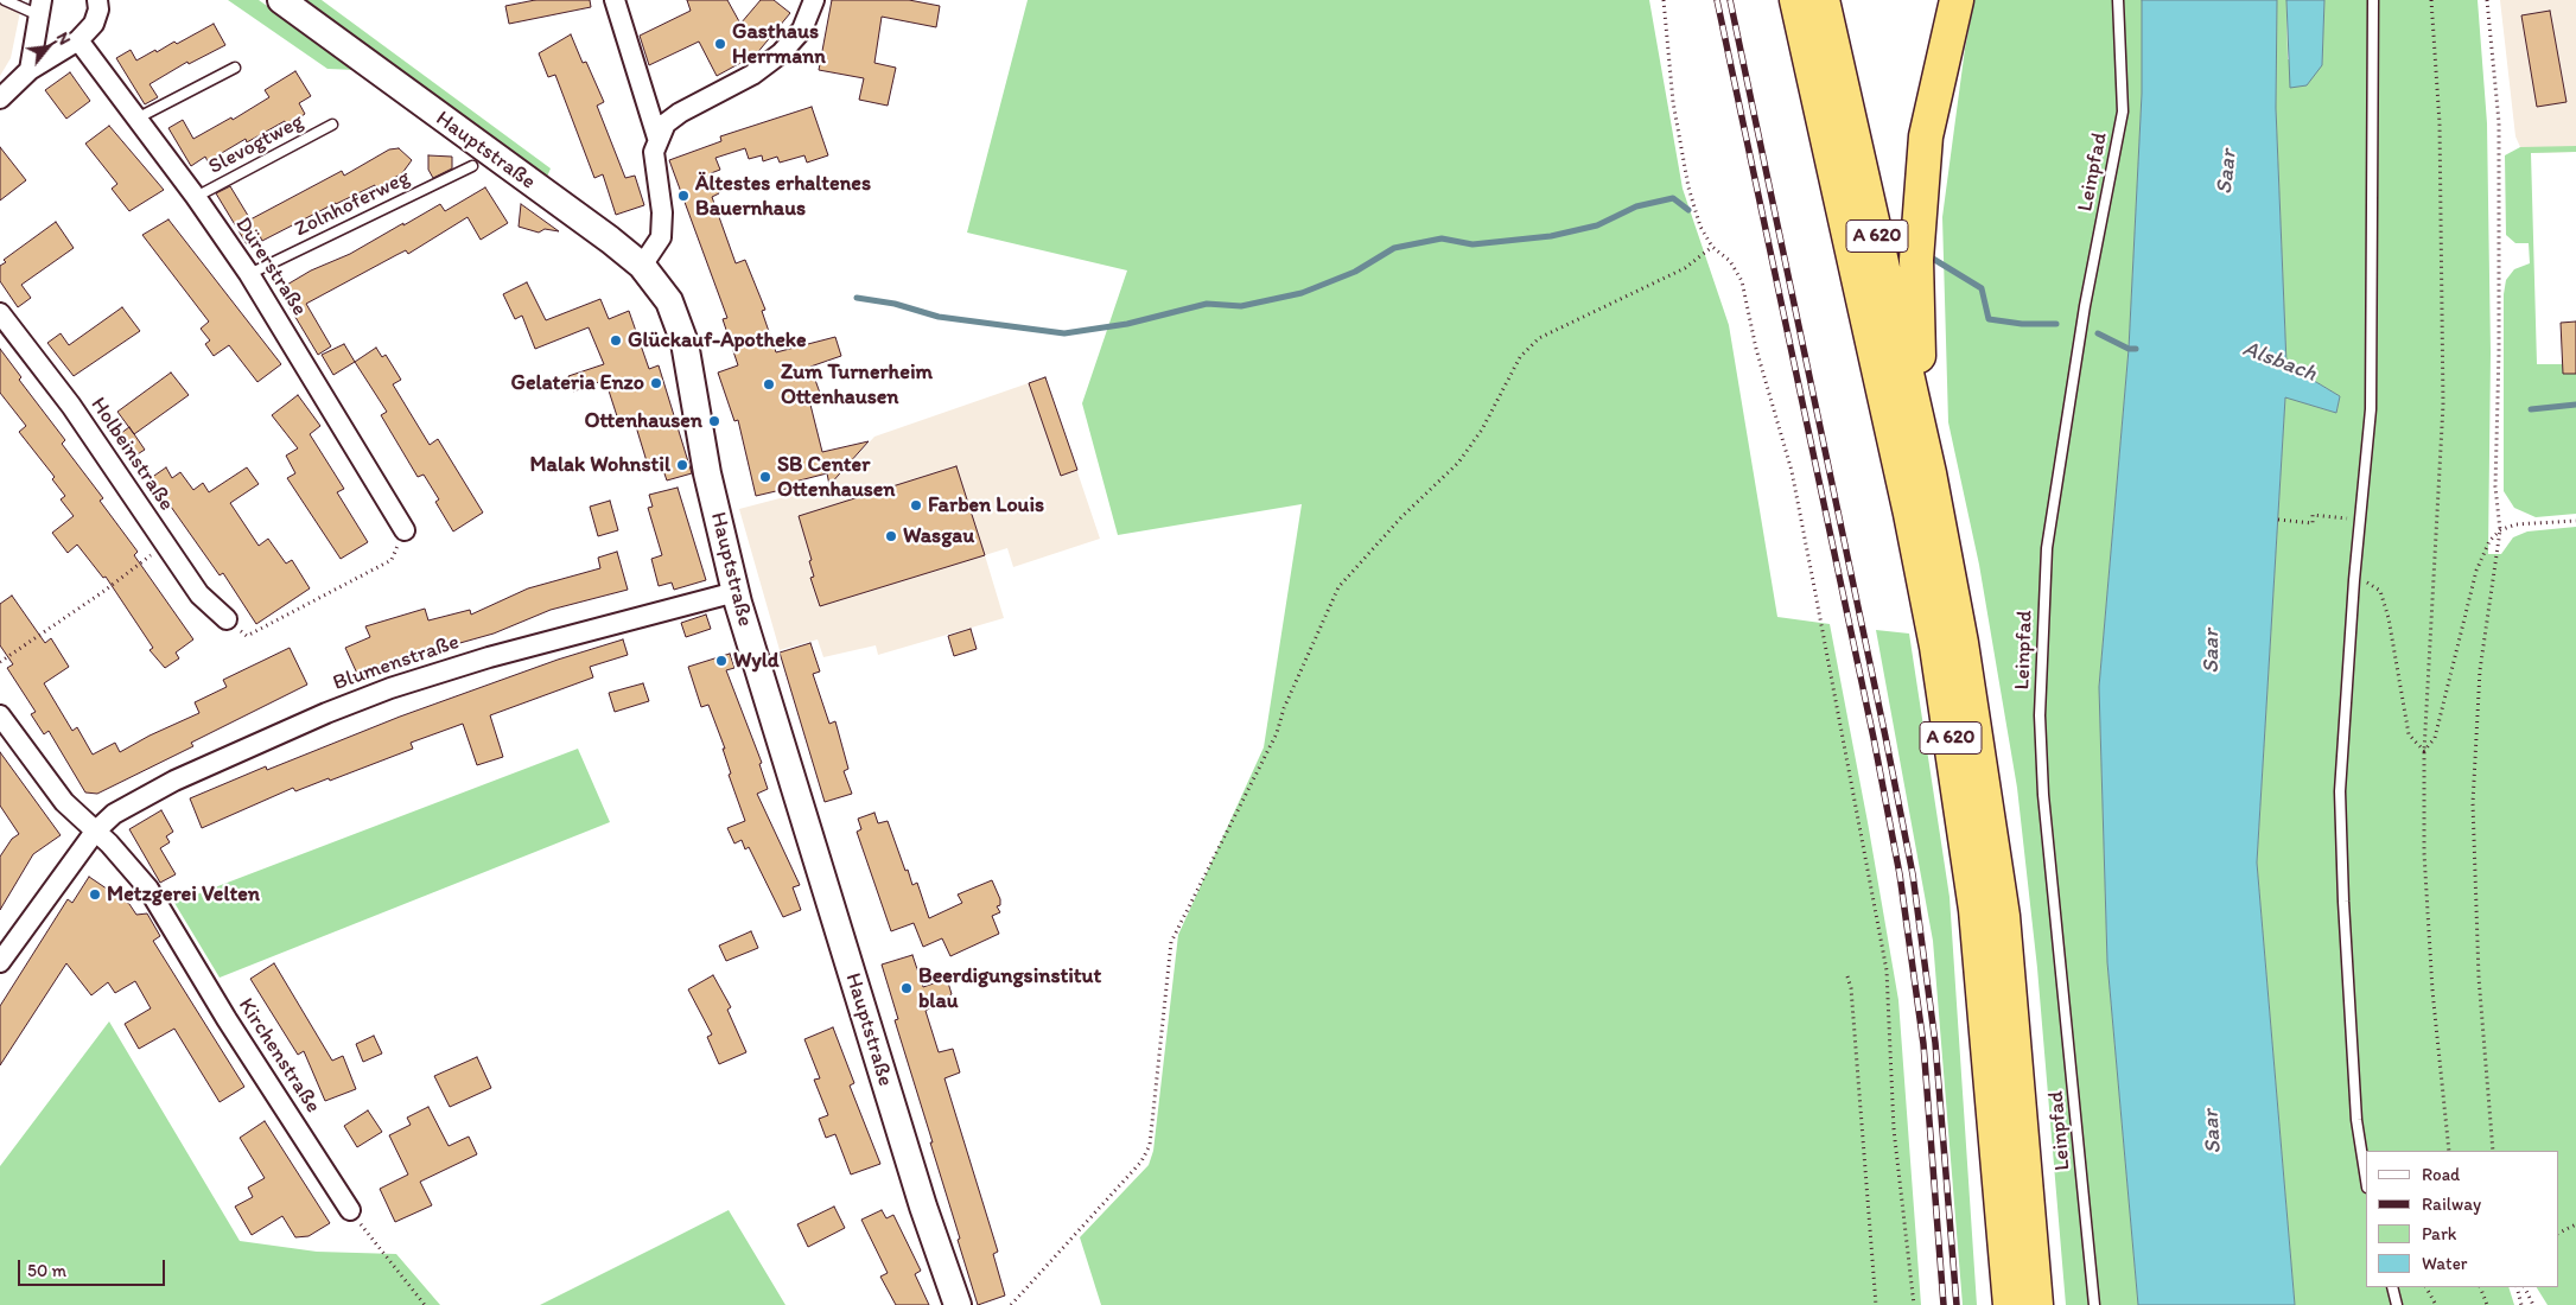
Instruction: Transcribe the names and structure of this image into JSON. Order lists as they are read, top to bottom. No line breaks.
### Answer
{"streets":{"highway":["A 620"],"main road":["Hauptstraße"],"street":["Dürerstraße","Holbeinstraße","Blumenstraße","Kirchenstraße"],"lane":["Slevogtweg","Leinpfad","Zolnhoferweg"]},"crossings":[["Slevogtweg","Dürerstraße"],["Hauptstraße","Blumenstraße"],["Zolnhoferweg","Dürerstraße"],["Blumenstraße","Kirchenstraße"]],"water":["Saar","Alsbach"],"places":["Gasthaus Herrmann","Ältestes erhaltenes Bauernhaus","Glückauf-Apotheke","Gelateria Enzo","Zum Turnerheim Ottenhausen","Ottenhausen","Malak Wohnstil","SB Center Ottenhausen","Farben Louis","Wasgau","Wyld","Metzgerei Velten","Beerdigungsinstitut blau"],"legend":["Road","Railway","Park","Water"],"scale_bar":"50 m","north":"top right"}
